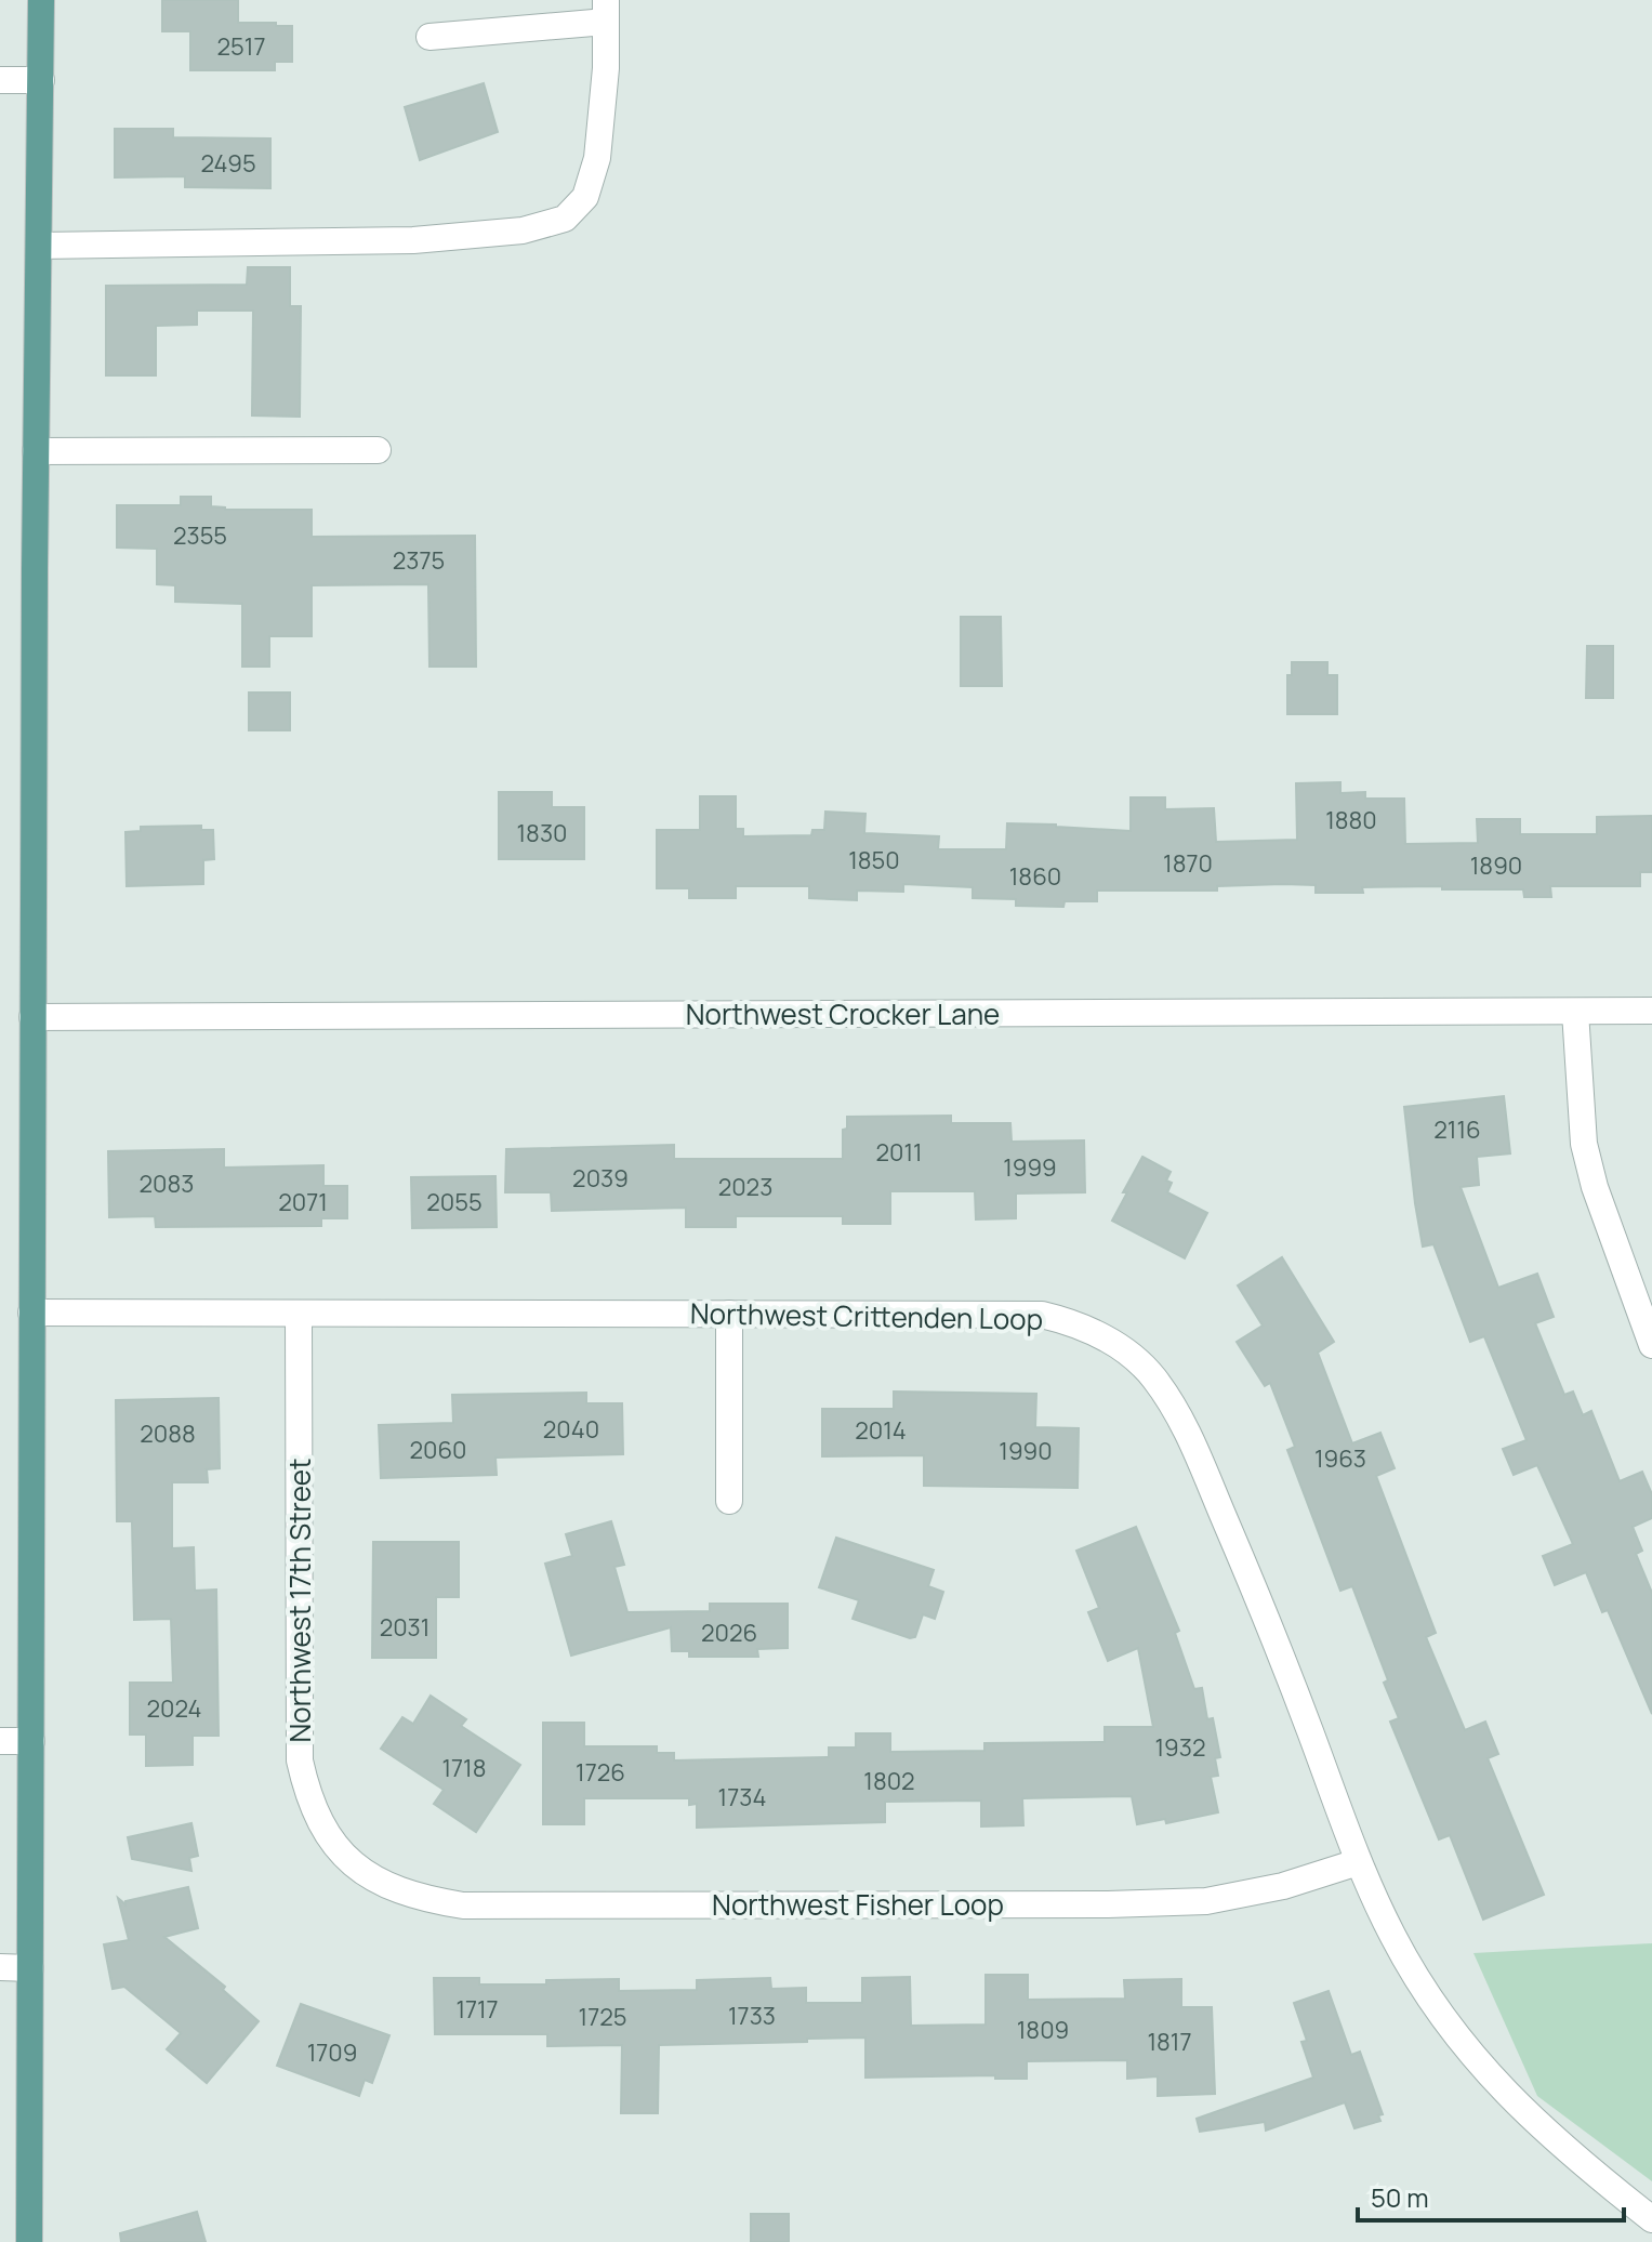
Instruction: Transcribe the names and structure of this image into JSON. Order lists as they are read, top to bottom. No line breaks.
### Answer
{"streets":{"street":["Northwest Crocker Lane","Northwest Crittenden Loop","Northwest 17th Street","Northwest Fisher Loop"]},"crossings":[["Northwest Crittenden Loop","Northwest 17th Street"],["Northwest Crittenden Loop","Northwest Fisher Loop"],["Northwest 17th Street","Northwest Fisher Loop"]],"house_numbers":["2517","2495","2355","2375","1880","1830","1850","1870","1890","1860","2116","2011","1999","2039","2083","2023","2071","2055","2040","2014","2088","2060","1990","1963","2031","2026","2024","1932","1718","1726","1802","1734","1717","1733","1725","1809","1817","1709"],"scale_bar":"50 m"}
